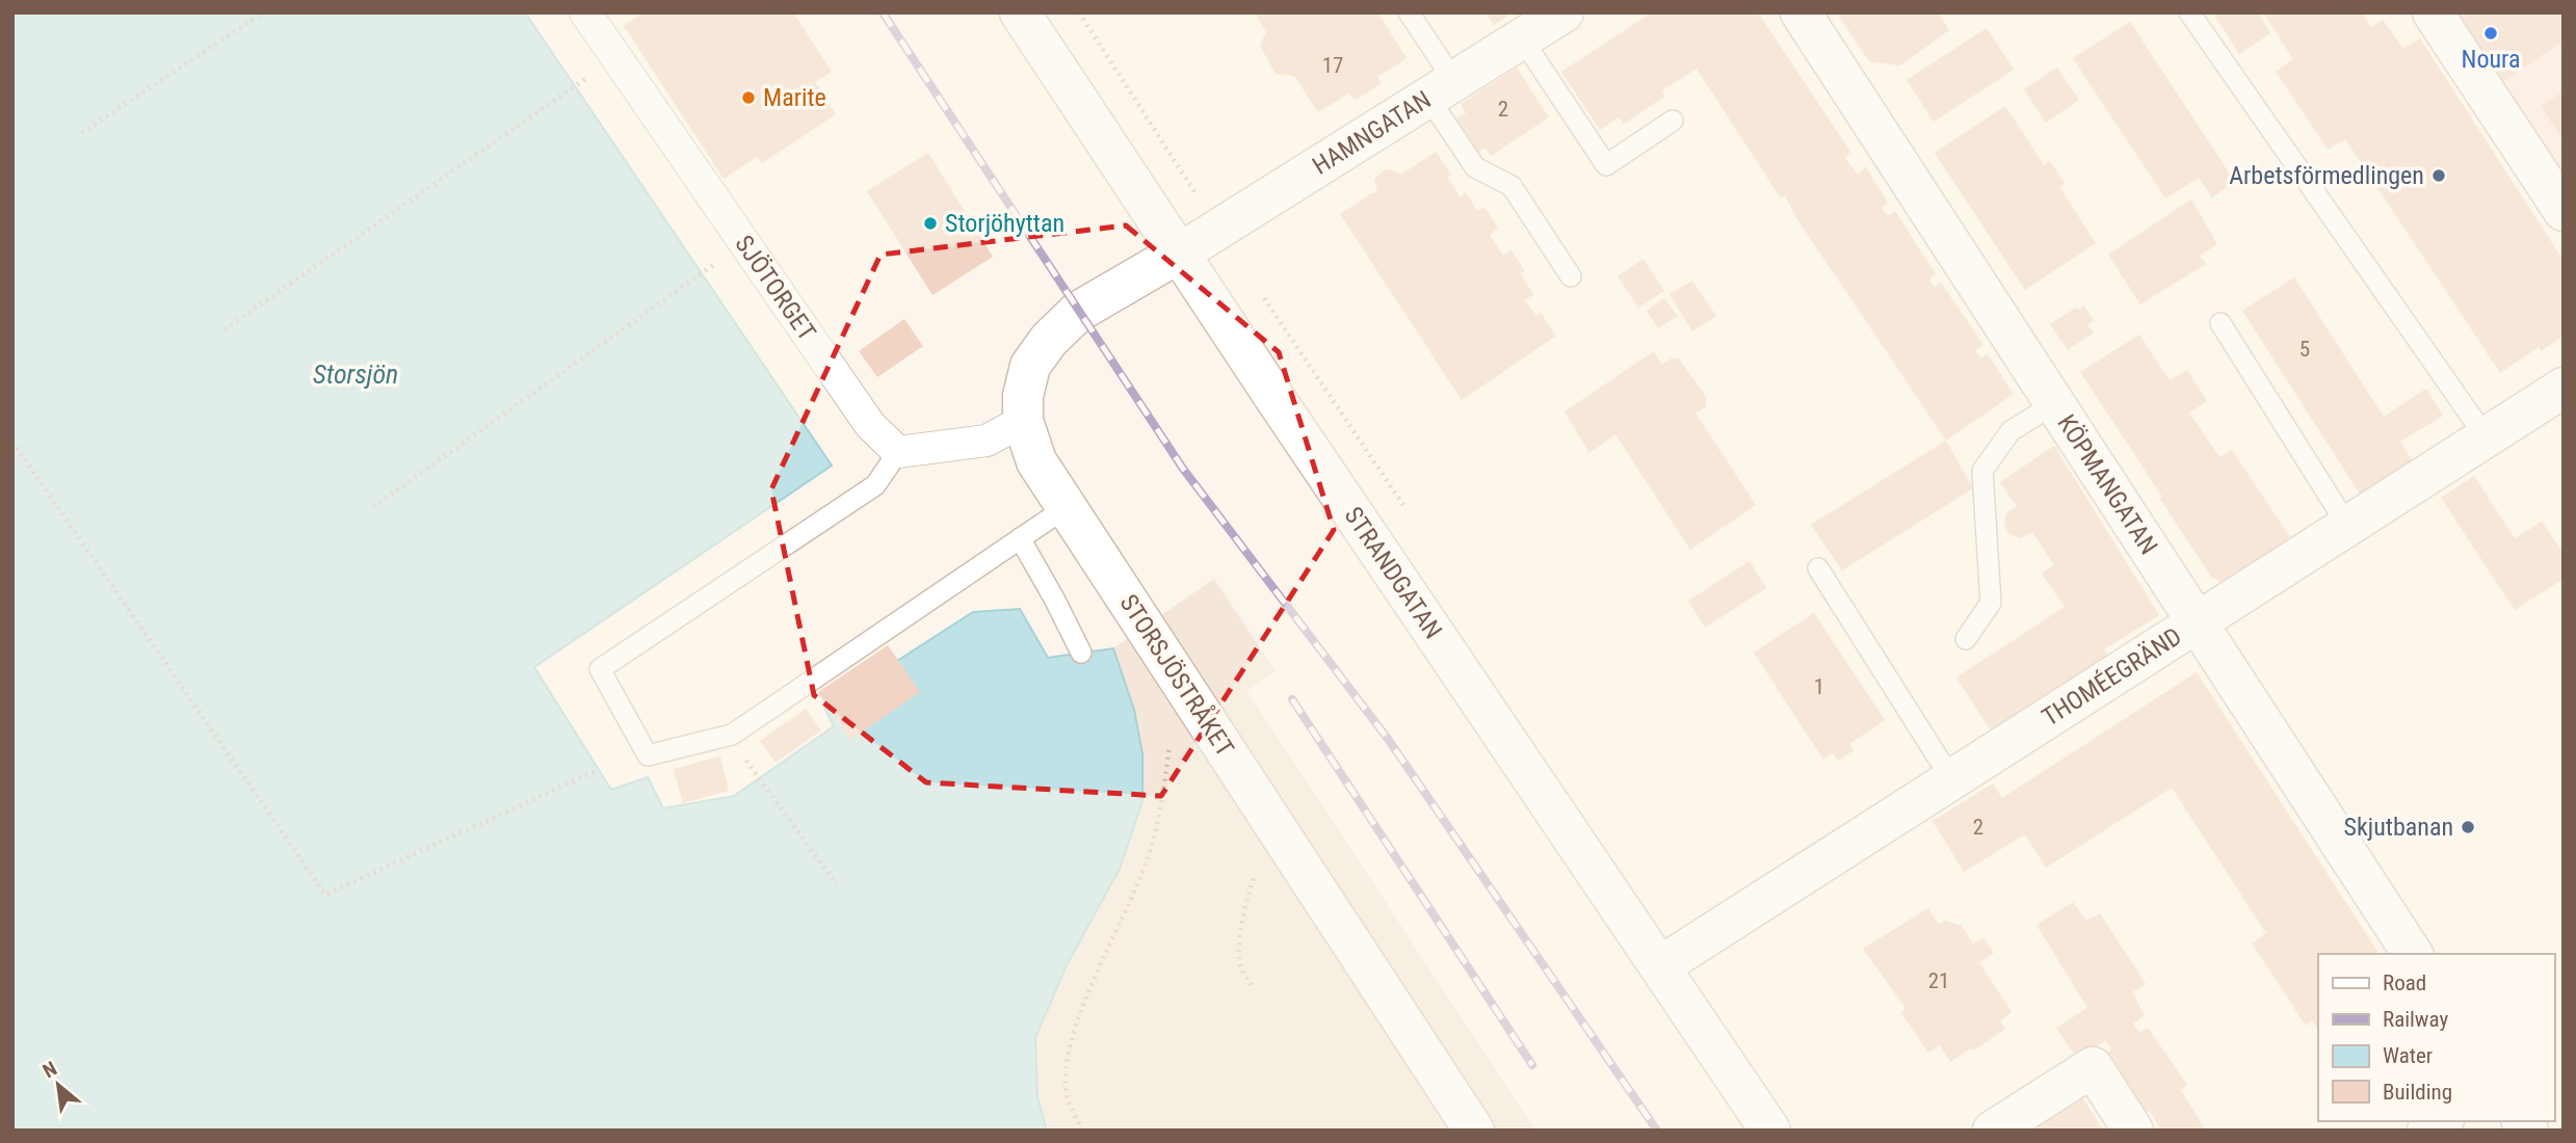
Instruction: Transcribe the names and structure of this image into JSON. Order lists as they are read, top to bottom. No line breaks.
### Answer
{"streets":{"street":["HAMNGATAN","SJÖTORGET","KÖPMANGATAN","STRANDGATAN","STORSJÖSTRÅKET","THOMÉEGRÄND"]},"crossings":[["HAMNGATAN","STRANDGATAN"],["HAMNGATAN","STORSJÖSTRÅKET"],["KÖPMANGATAN","THOMÉEGRÄND"],["STRANDGATAN","STORSJÖSTRÅKET"],["STRANDGATAN","THOMÉEGRÄND"]],"water":["Storsjön"],"places":["Noura","Marite","Arbetsförmedlingen","Storjöhyttan","Skjutbanan"],"house_numbers":["17","2","5","1","2","21"],"legend":["Road","Railway","Water","Building"],"north":"top left"}
